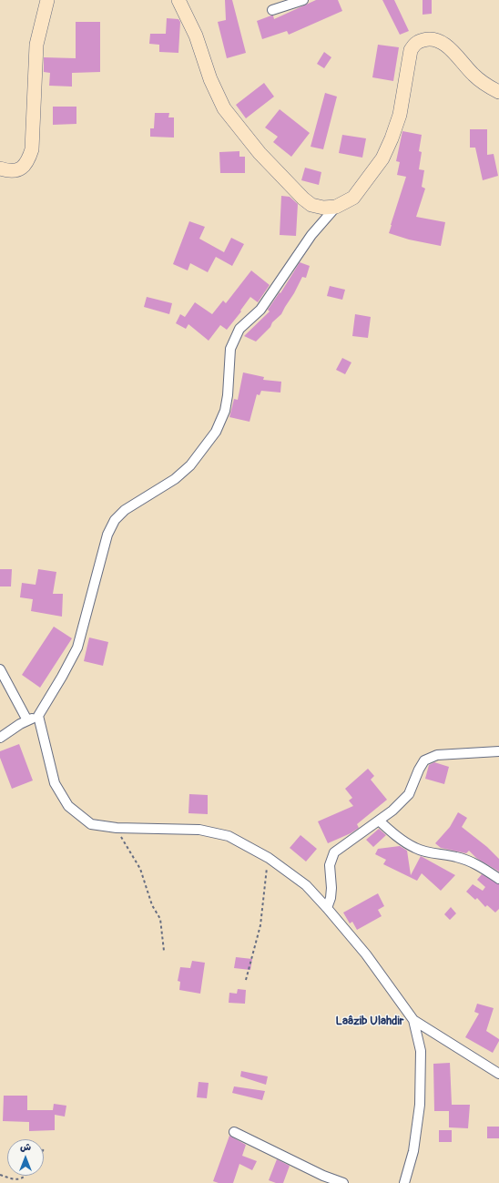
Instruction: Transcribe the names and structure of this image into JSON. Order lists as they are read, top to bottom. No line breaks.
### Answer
{"districts":["Laâzib Ulahdir"],"north":"top"}
